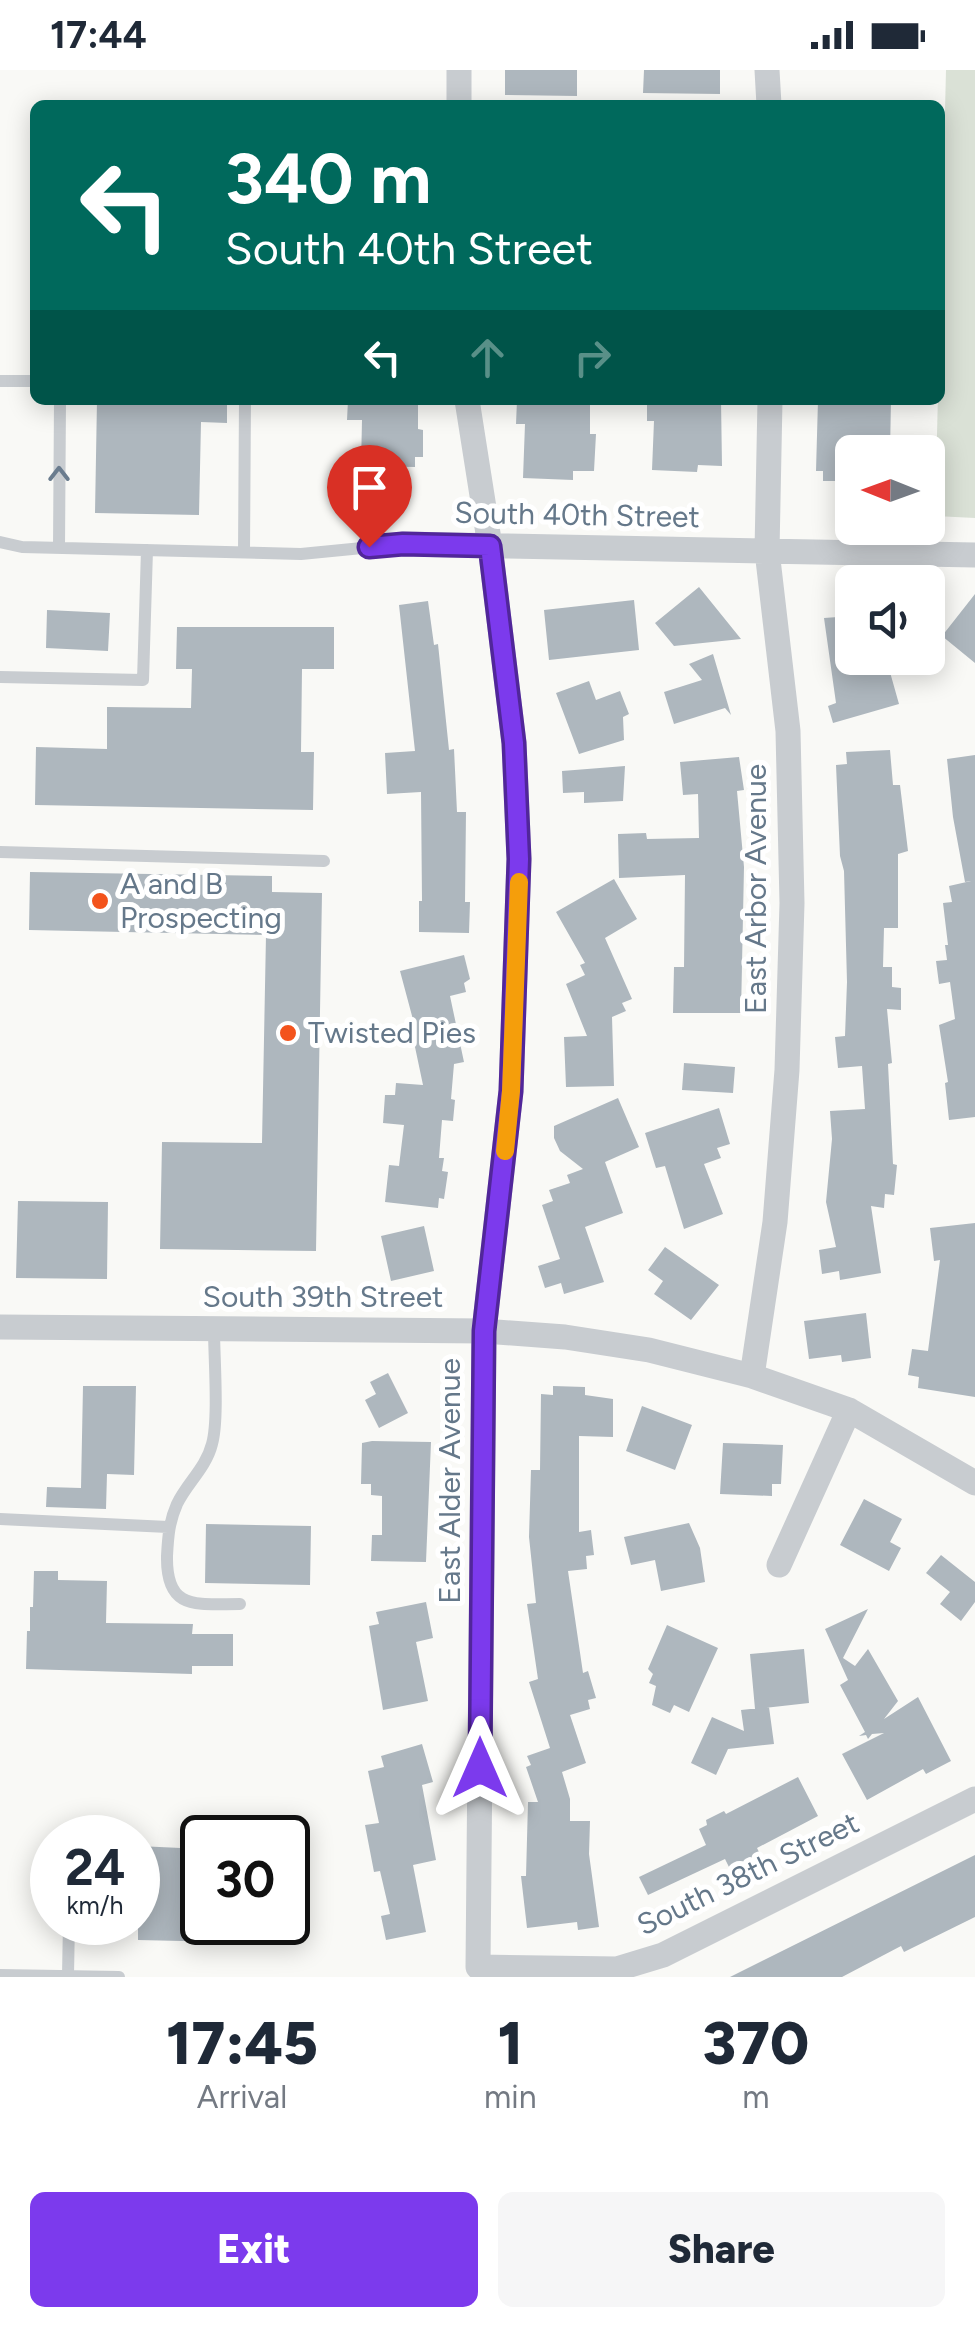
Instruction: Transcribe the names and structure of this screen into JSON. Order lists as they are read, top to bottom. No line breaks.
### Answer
{"streets":{"street":["South 40th Street","East Arbor Avenue","South 39th Street","East Alder Avenue","South 38th Street"]},"crossings":[["South 40th Street","East Arbor Avenue"],["South 40th Street","East Alder Avenue"],["East Arbor Avenue","South 39th Street"],["South 39th Street","East Alder Avenue"],["East Alder Avenue","South 38th Street"]],"places":["A and B Prospecting","Twisted Pies"],"north":"left","page":{"status":"17:44","turn":["340 m","South 40th Street"],"speed":"24 km/h","limit":"30","eta":["17:45","Arrival","1","min","370","m"],"buttons":["Exit","Share"]}}
